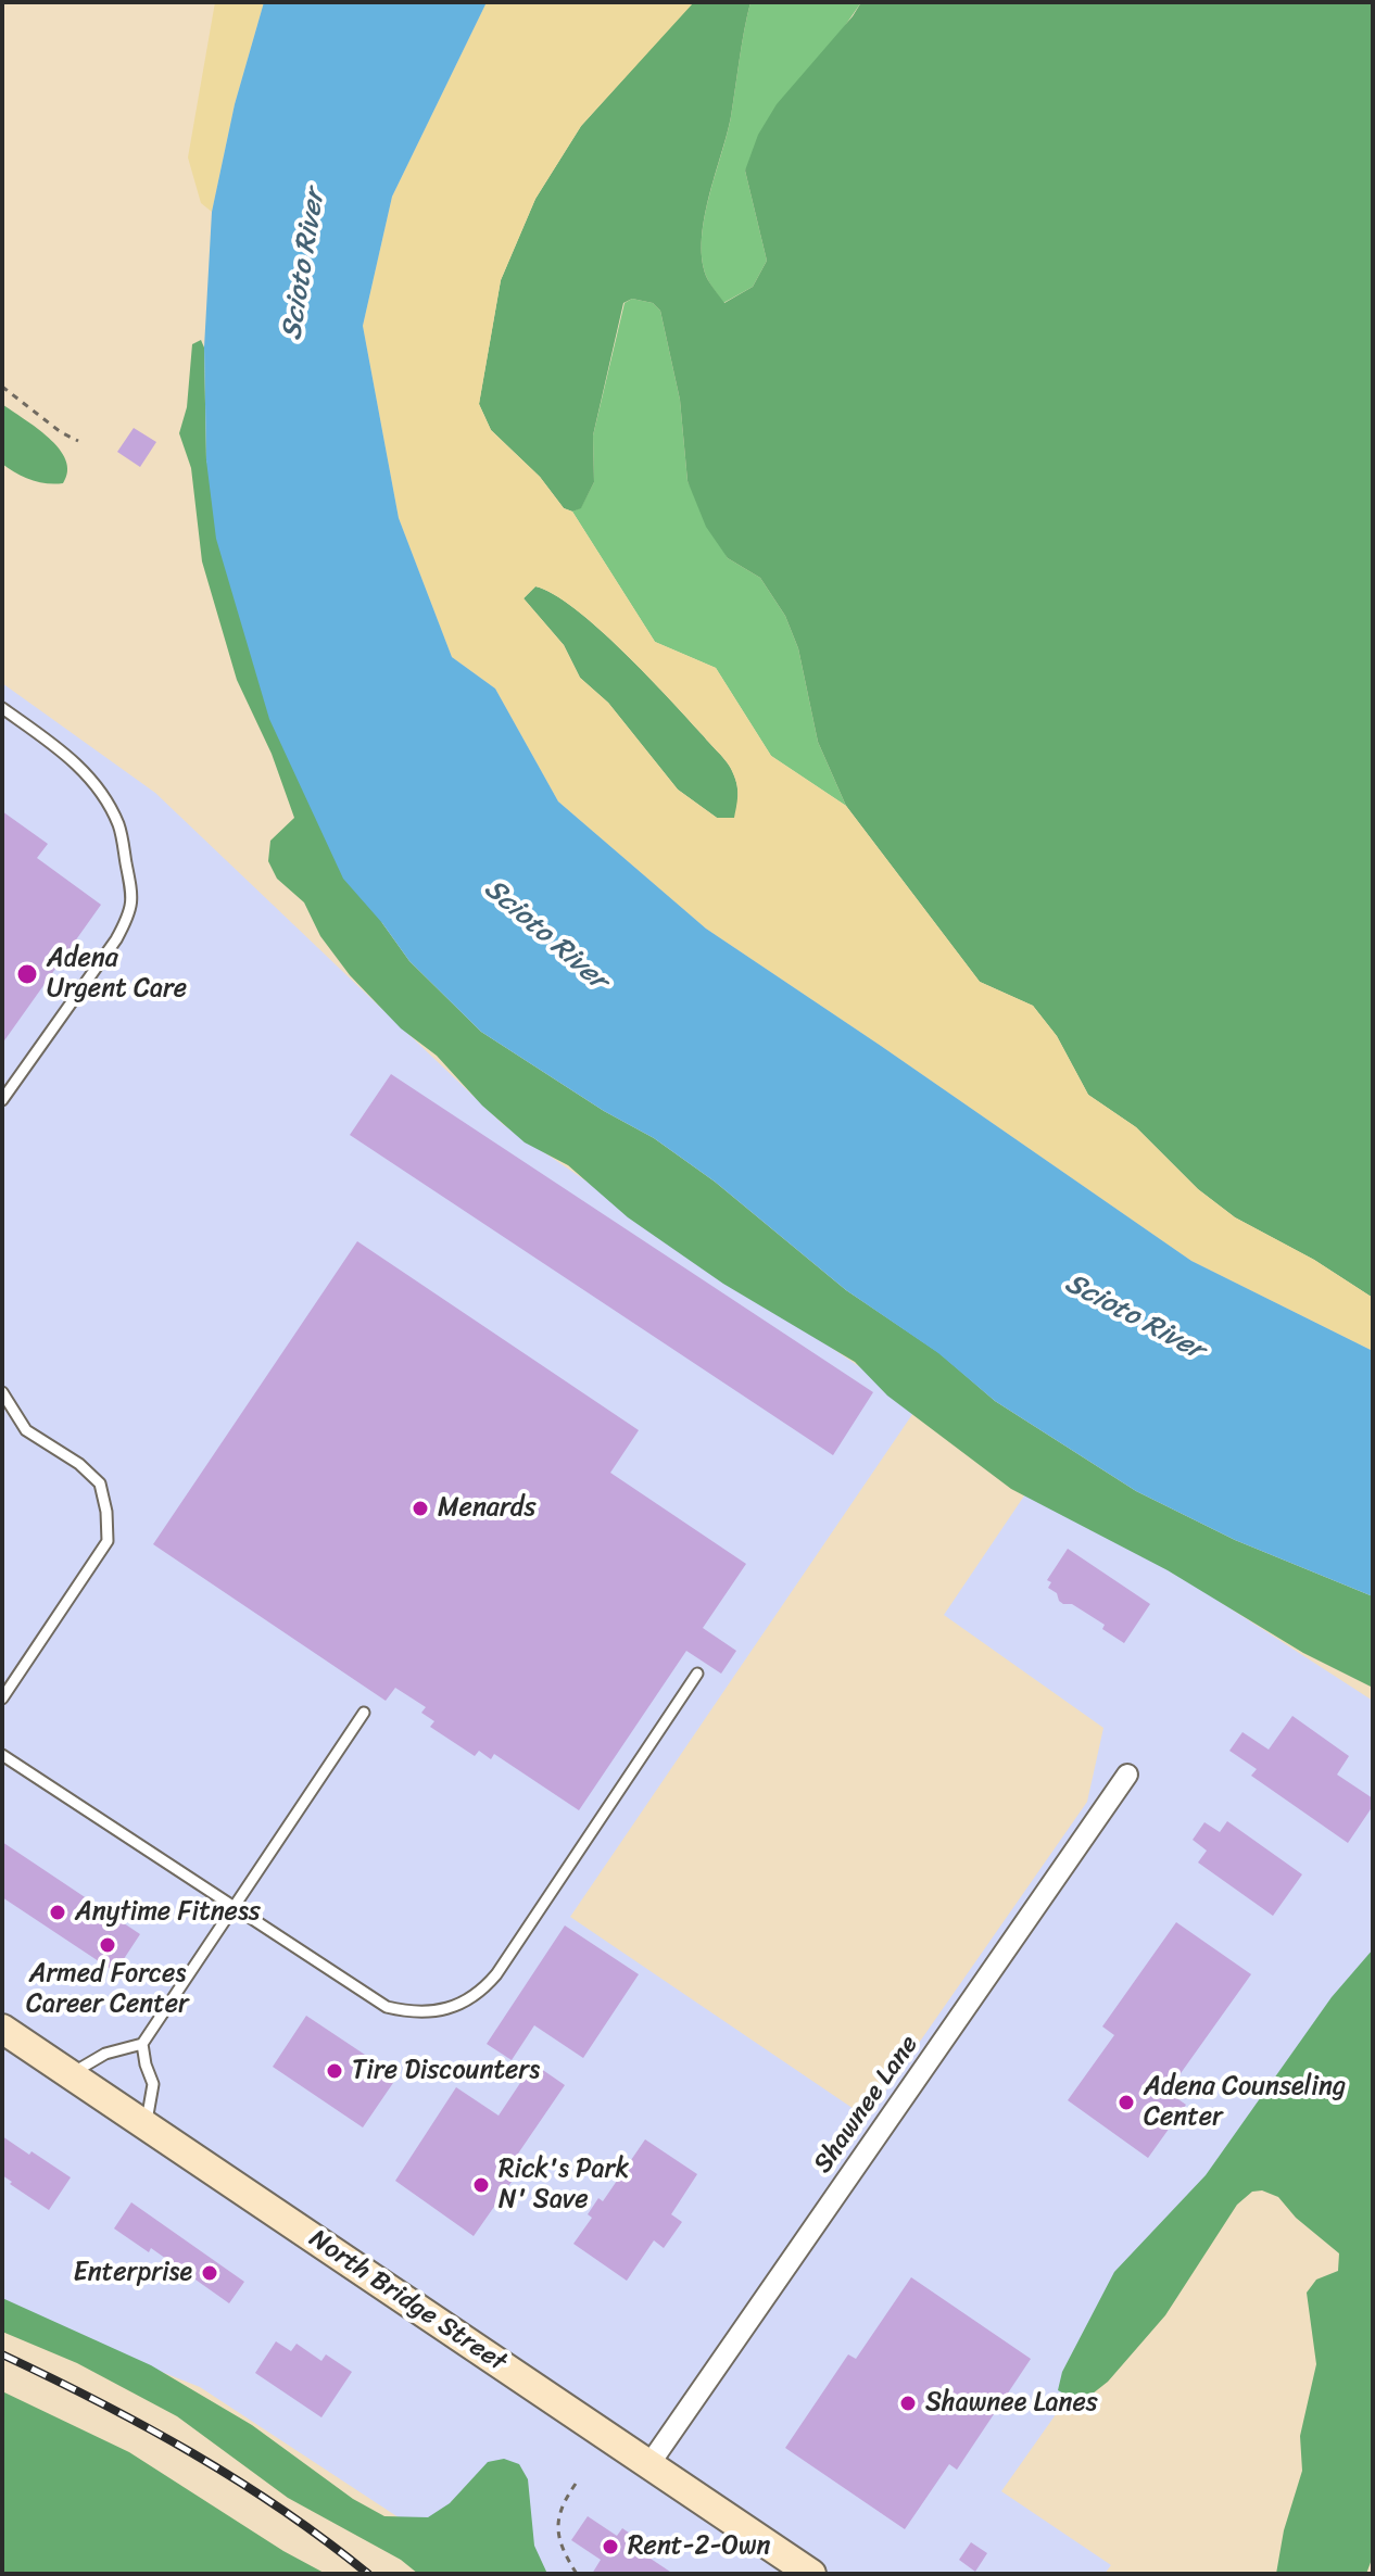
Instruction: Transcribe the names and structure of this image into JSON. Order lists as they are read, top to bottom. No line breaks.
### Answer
{"streets":{"main road":["North Bridge Street"],"street":["Shawnee Lane"]},"crossings":[["Shawnee Lane","North Bridge Street"]],"water":["Scioto River"],"places":["Adena Urgent Care","Menards","Anytime Fitness","Armed Forces Career Center","Tire Discounters","Adena Counseling Center","Rick's Park N' Save","Enterprise","Shawnee Lanes","Rent-2-Own"]}
